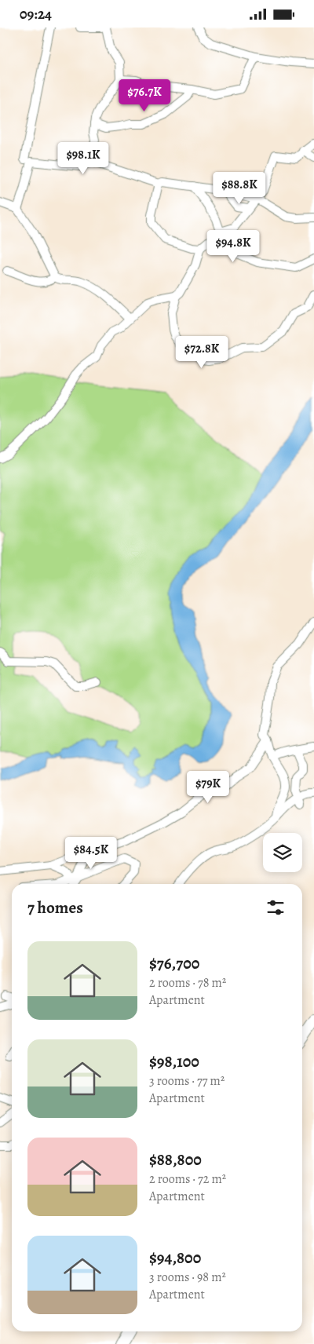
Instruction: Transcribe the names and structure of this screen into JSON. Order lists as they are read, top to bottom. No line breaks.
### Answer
{"page":{"status":"09:24","price":["$76.7K","$98.1K","$88.8K","$94.8K","$72.8K","$79K","$84.5K"],"heading":"7 homes","list":[{"name":"$76,700","note":"2 rooms · 78 m² · Apartment"},{"name":"$98,100","note":"3 rooms · 77 m² · Apartment"},{"name":"$88,800","note":"2 rooms · 72 m² · Apartment"},{"name":"$94,800","note":"3 rooms · 98 m² · Apartment"}]}}
